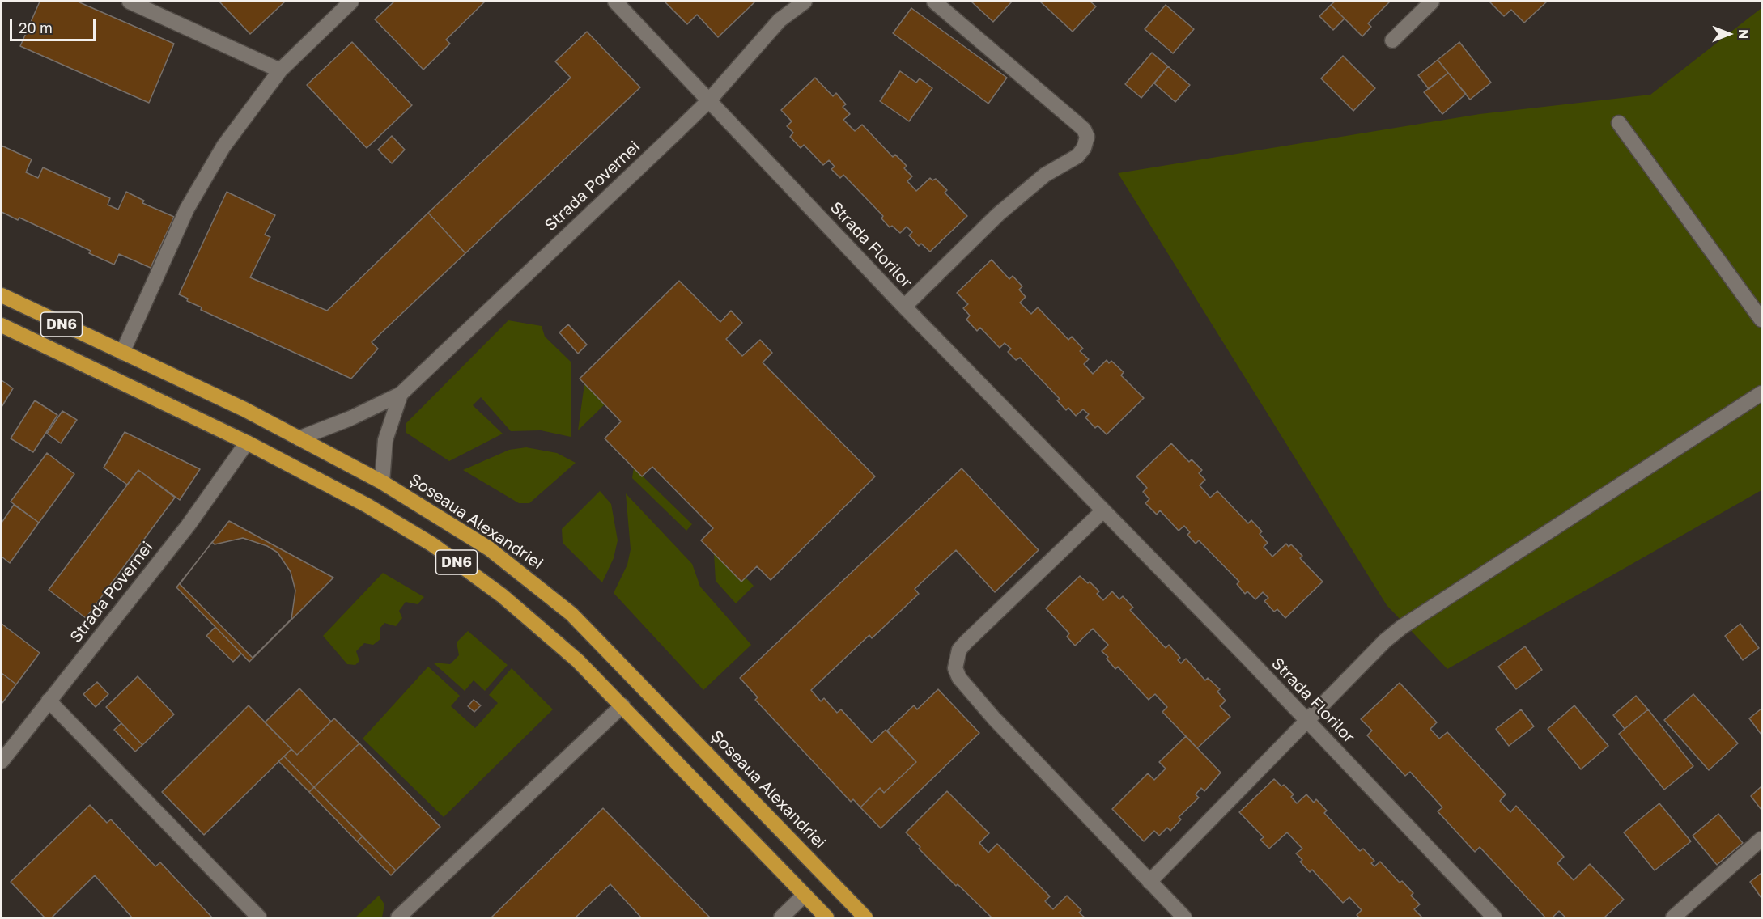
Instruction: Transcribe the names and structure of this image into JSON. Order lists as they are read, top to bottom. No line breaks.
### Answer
{"streets":{"highway":["DN6","Șoseaua Alexandriei"],"street":["Strada Povernei","Strada Florilor"]},"crossings":[["Strada Povernei","Strada Florilor"],["Strada Povernei","DN6"]],"scale_bar":"20 m","north":"right"}
